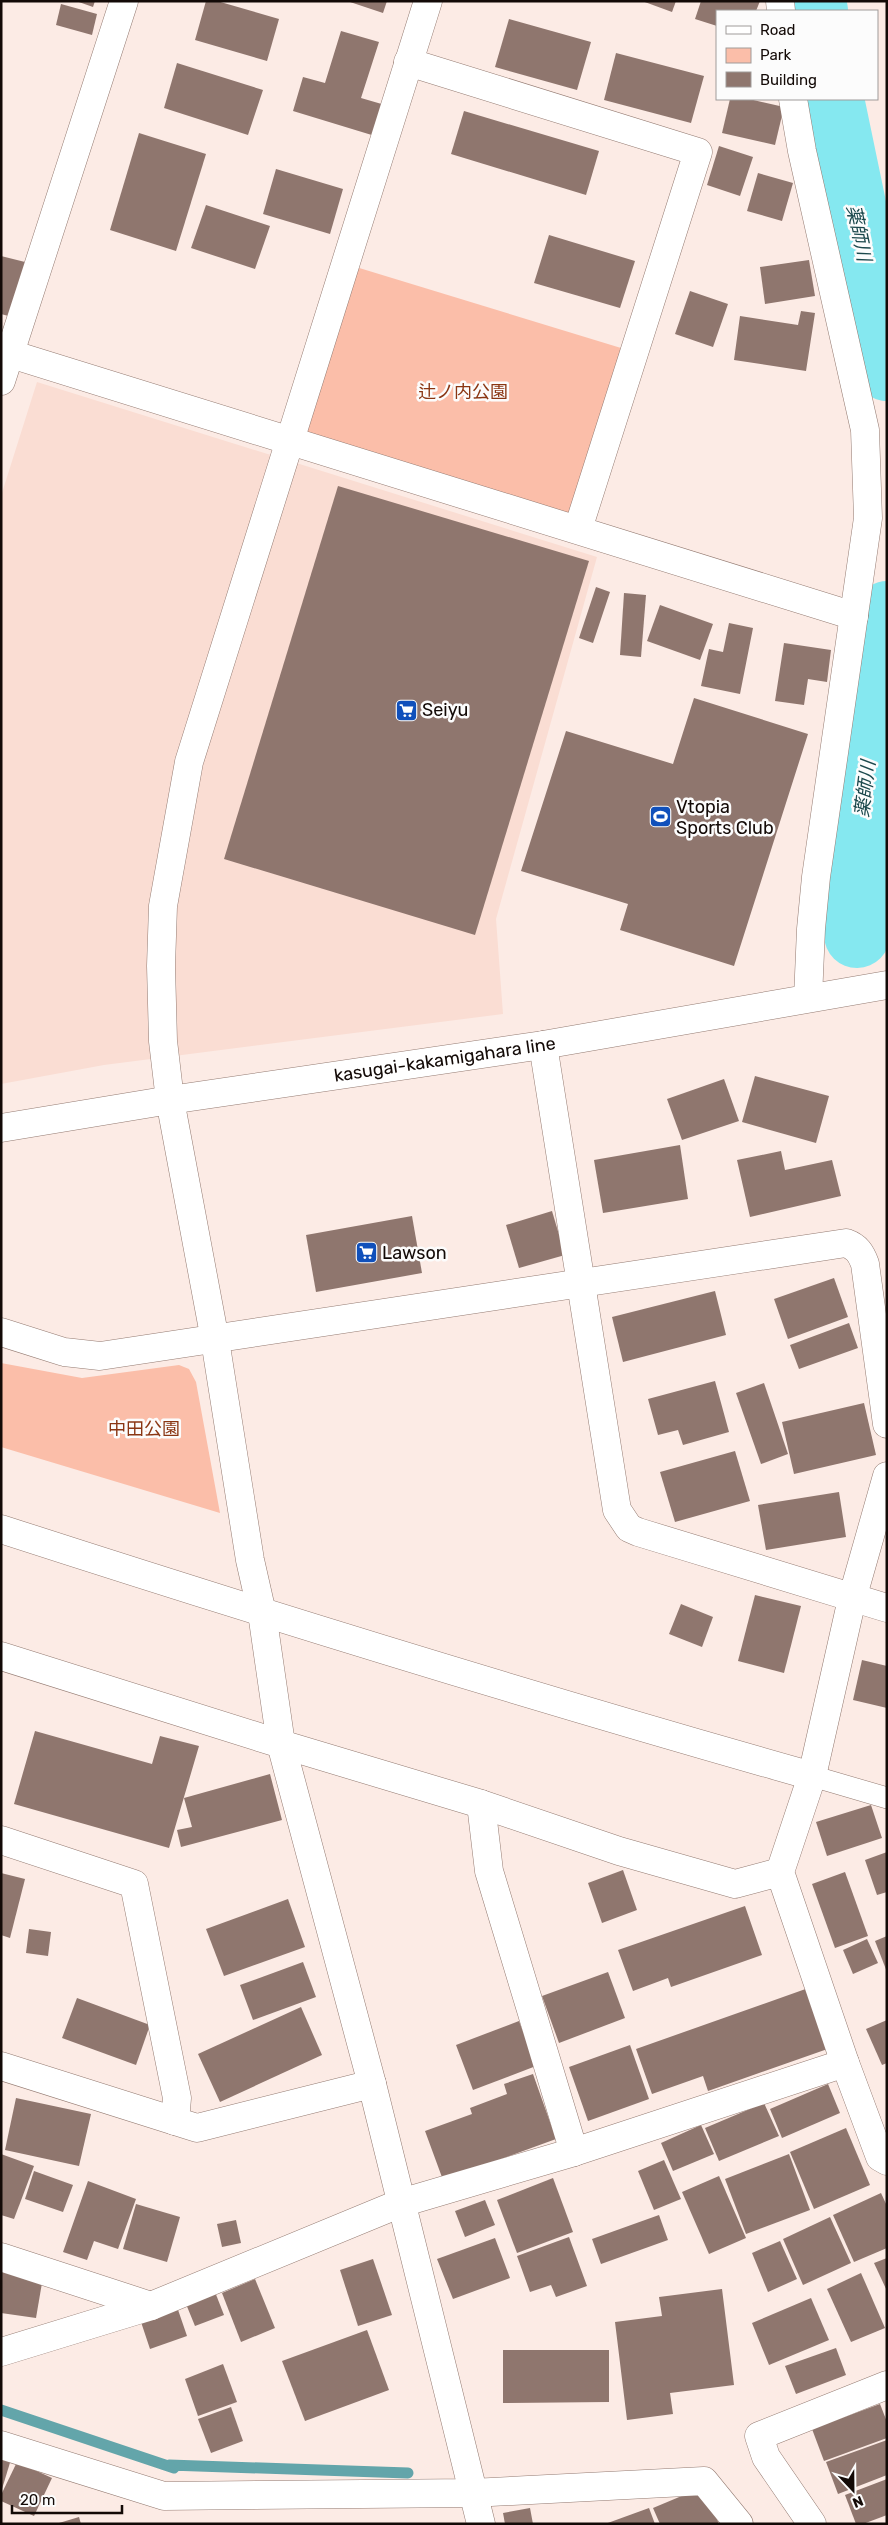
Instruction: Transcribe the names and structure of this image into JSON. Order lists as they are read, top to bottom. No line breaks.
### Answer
{"streets":{"street":["kasugai-kakamigahara line"]},"water":["薬師川"],"parks":["辻ノ内公園","中田公園"],"places":{"supermarket":["Seiyu","Lawson"],"sports":["Vtopia Sports Club"]},"legend":["Road","Park","Building"],"scale_bar":"20 m","north":"bottom"}
